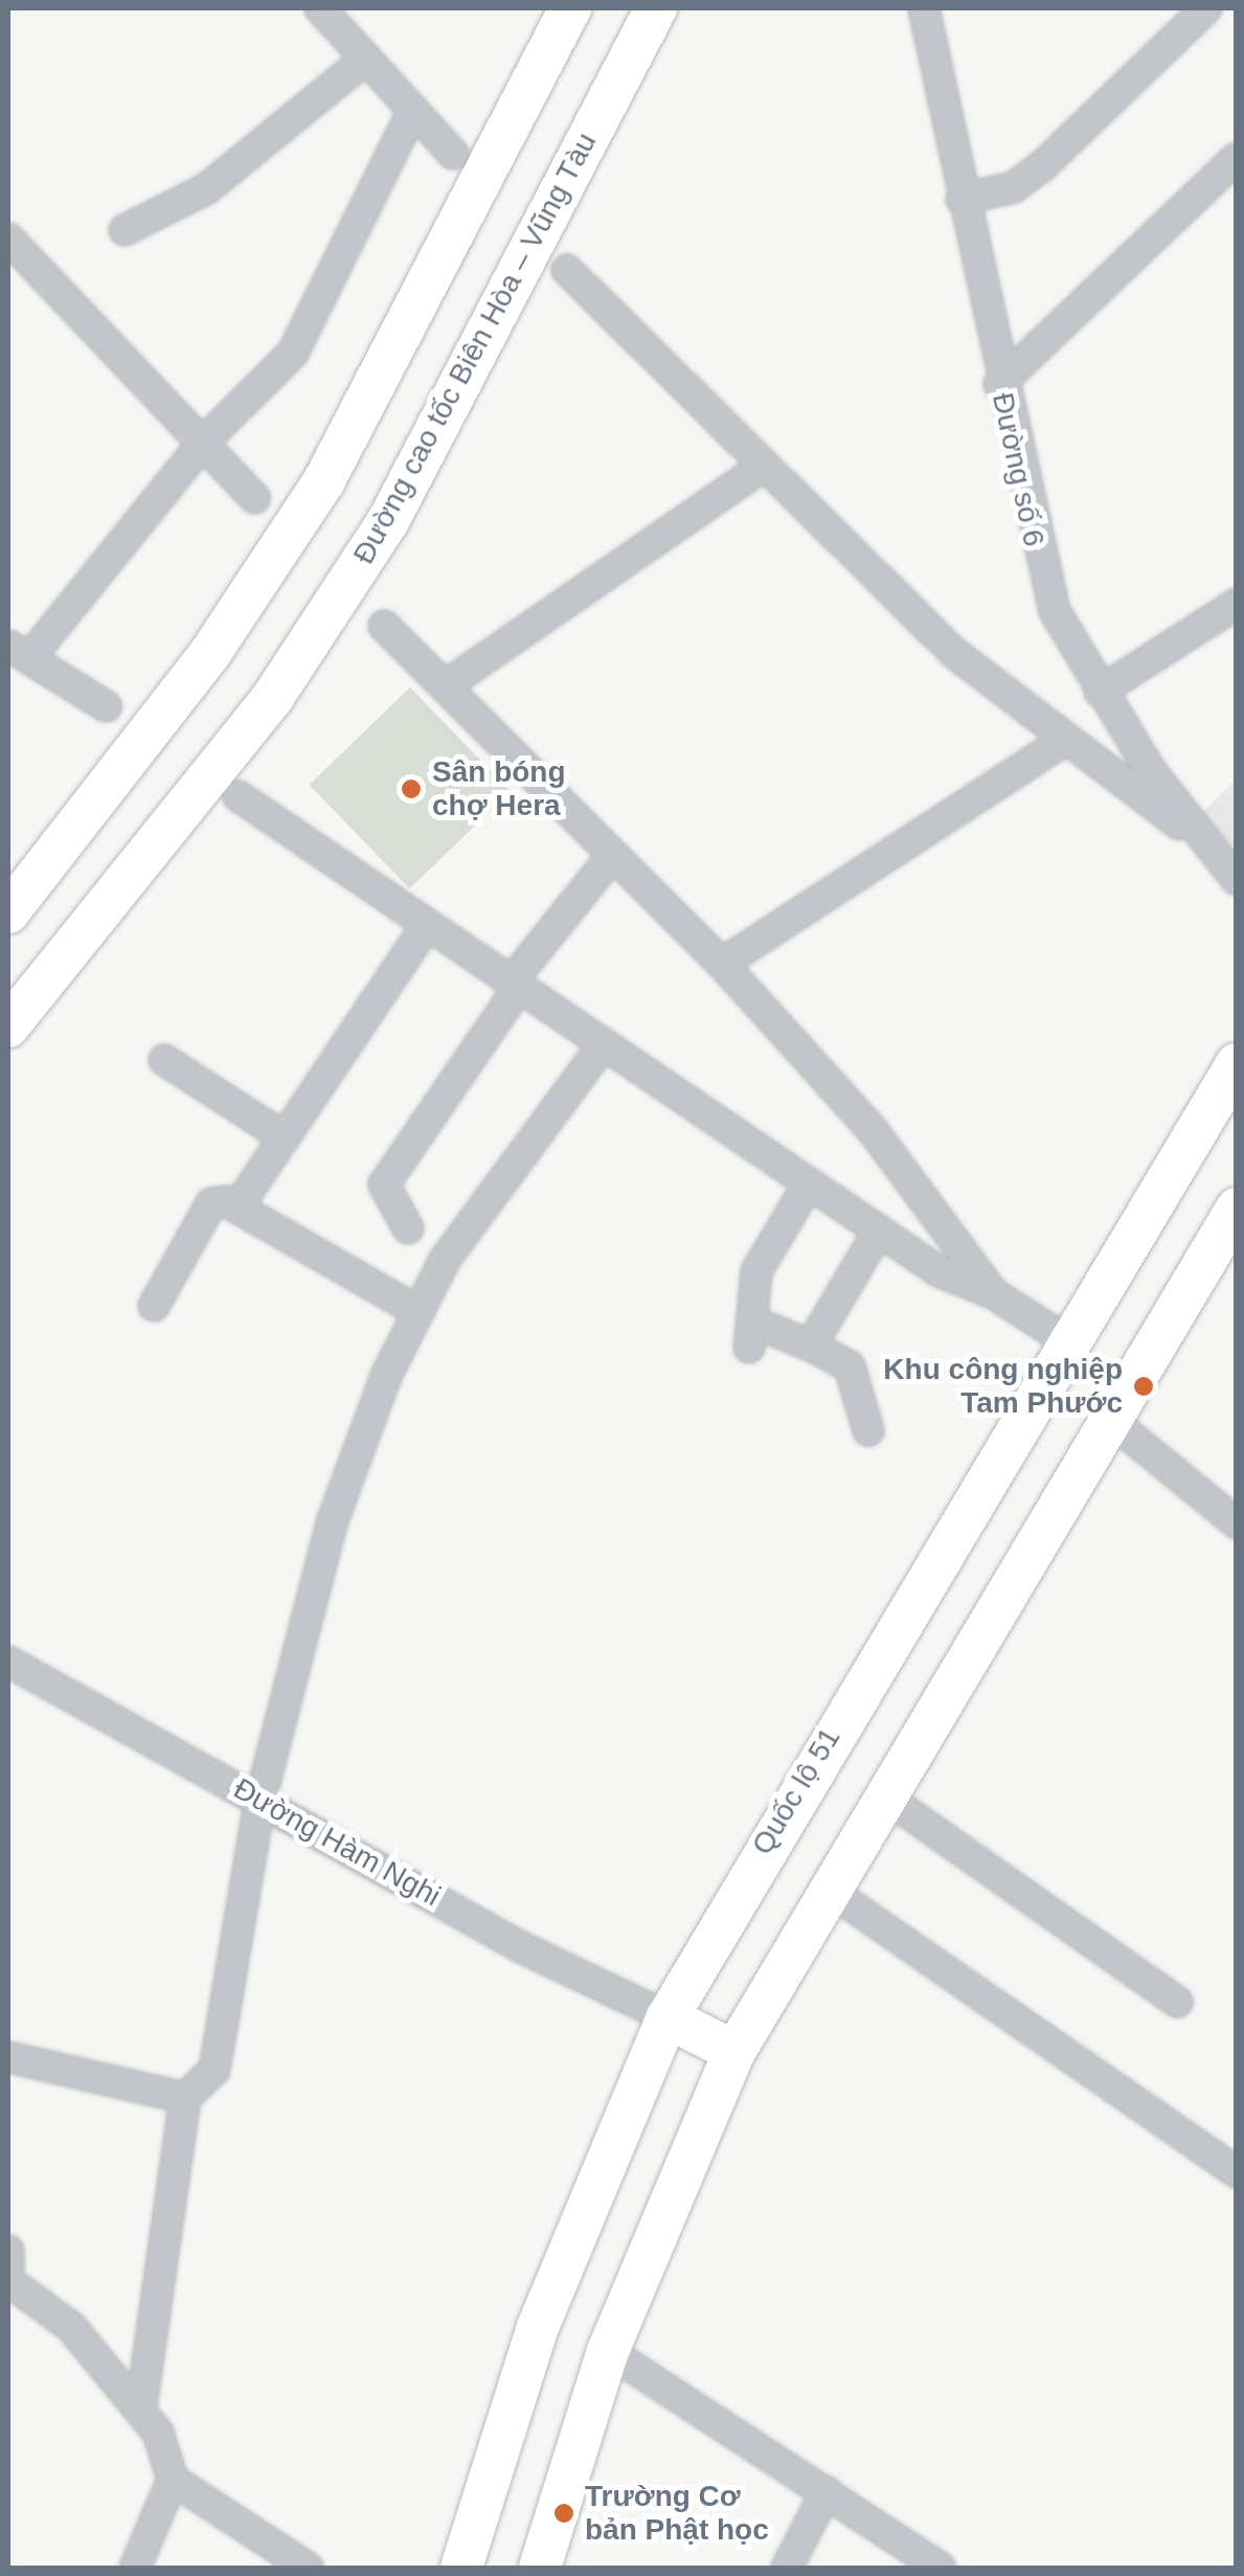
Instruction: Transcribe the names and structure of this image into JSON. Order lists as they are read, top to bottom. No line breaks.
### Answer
{"streets":{"highway":["Đường cao tốc Biên Hòa – Vũng Tàu","Quốc lộ 51"],"street":["Đường số 6","Đường Hàm Nghi"]},"crossings":[["Quốc lộ 51","Đường Hàm Nghi"]],"places":["Sân bóng chợ Hera","Khu công nghiệp Tam Phước","Trường Cơ bản Phật học"]}
